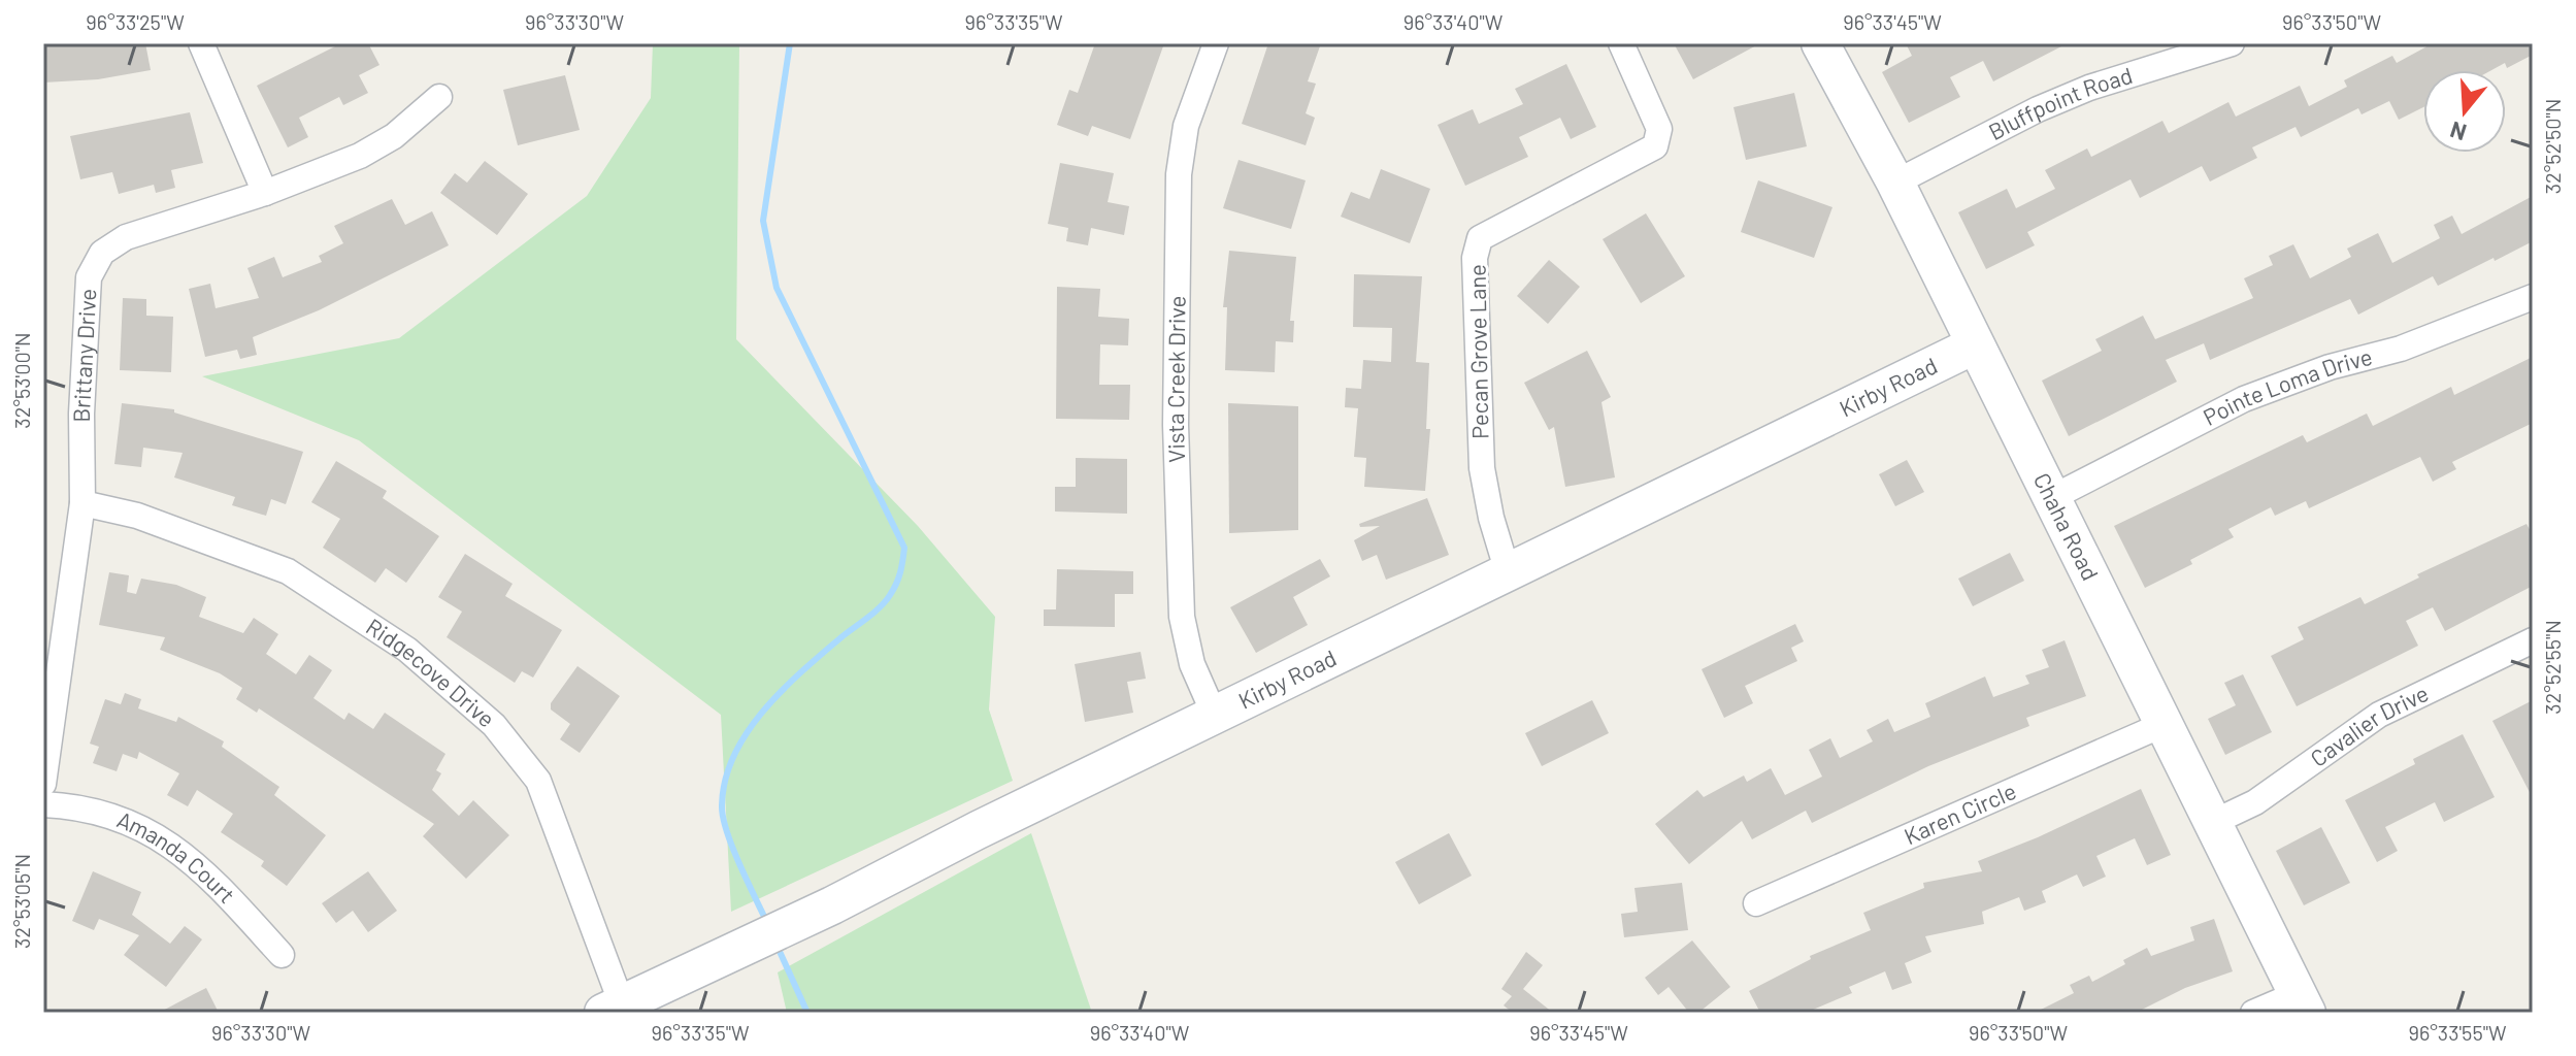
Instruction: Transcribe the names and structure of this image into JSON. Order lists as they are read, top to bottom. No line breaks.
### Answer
{"streets":{"street":["Bluffpoint Road","Pecan Grove Lane","Brittany Drive","Vista Creek Drive","Kirby Road","Pointe Loma Drive","Chaha Road","Ridgecove Drive","Cavalier Drive","Karen Circle","Amanda Court"]},"crossings":[["Bluffpoint Road","Chaha Road"],["Pecan Grove Lane","Kirby Road"],["Brittany Drive","Ridgecove Drive"],["Vista Creek Drive","Kirby Road"],["Kirby Road","Chaha Road"],["Kirby Road","Ridgecove Drive"],["Pointe Loma Drive","Chaha Road"],["Chaha Road","Cavalier Drive"],["Chaha Road","Karen Circle"]],"north":"bottom","coordinates":["96°33'25\"W","96°33'30\"W","96°33'35\"W","96°33'40\"W","96°33'45\"W","96°33'50\"W","32°52'50\"N","32°53'00\"N","32°52'55\"N","32°53'05\"N","96°33'55\"W"]}
